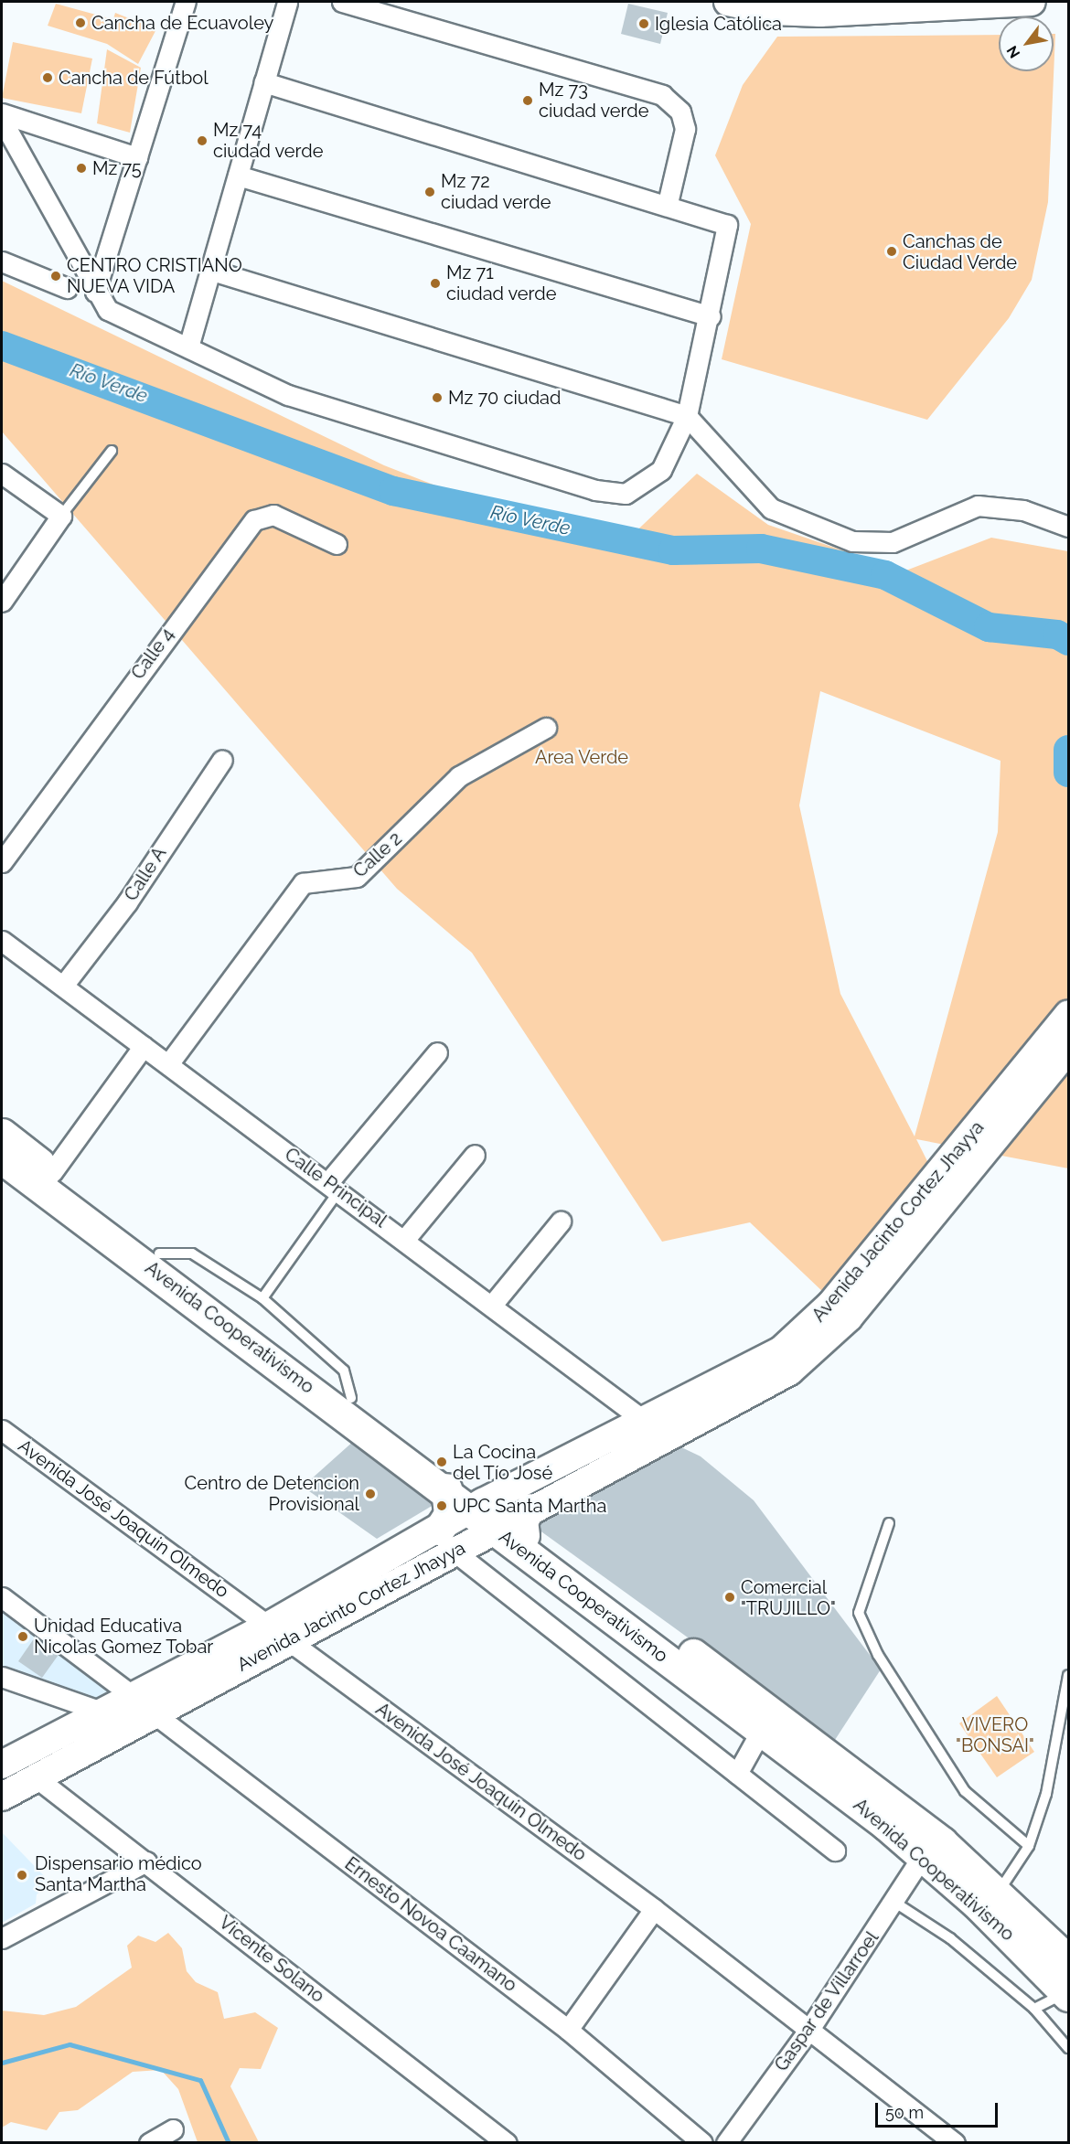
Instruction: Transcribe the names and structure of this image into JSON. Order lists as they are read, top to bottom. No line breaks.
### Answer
{"streets":{"highway":["Avenida Cooperativismo"],"street":["Calle 4","Calle 2","Calle A","Calle Principal","Avenida Jacinto Cortez Jhayya","Avenida José Joaquin Olmedo","Ernesto Novoa Caamano","Vicente Solano","Gaspar de Villarroel"]},"crossings":[["Calle 2","Calle Principal"],["Calle A","Calle Principal"],["Calle Principal","Avenida Jacinto Cortez Jhayya"],["Avenida Jacinto Cortez Jhayya","Avenida Cooperativismo"],["Avenida Jacinto Cortez Jhayya","Avenida José Joaquin Olmedo"],["Avenida Jacinto Cortez Jhayya","Ernesto Novoa Caamano"],["Avenida Jacinto Cortez Jhayya","Vicente Solano"],["Avenida Cooperativismo","Gaspar de Villarroel"],["Avenida José Joaquin Olmedo","Gaspar de Villarroel"]],"water":["Río Verde"],"parks":["Area Verde","VIVERO \"BONSAI\""],"places":["Cancha de Ecuavoley","Iglesia Católica","Cancha de Fútbol","Mz 73 ciudad verde","Mz 74 ciudad verde","Mz 75","Mz 72 ciudad verde","Canchas de Ciudad Verde","CENTRO CRISTIANO NUEVA VIDA","Mz 71 ciudad verde","Mz 70 ciudad","La Cocina del Tío José","Centro de Detencion Provisional","UPC Santa Martha","Comercial \"TRUJILLO\"","Unidad Educativa Nicolas Gomez Tobar","Dispensario médico Santa Martha"],"scale_bar":"50 m","north":"bottom left"}
